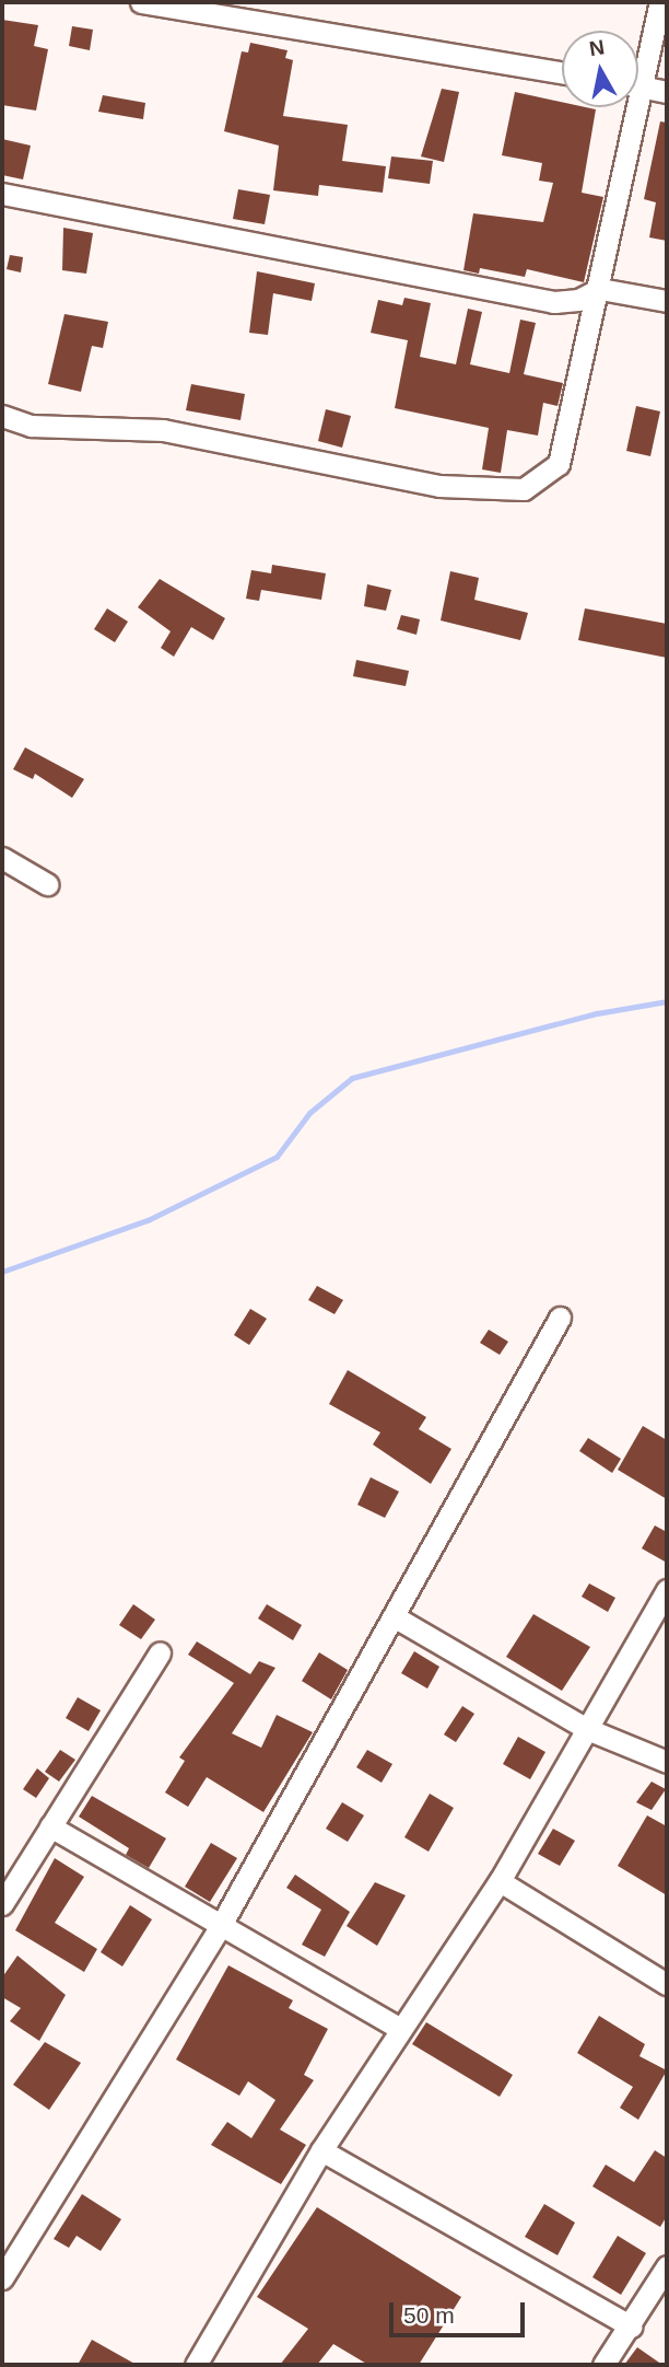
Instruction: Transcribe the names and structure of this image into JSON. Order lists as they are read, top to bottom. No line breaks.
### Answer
{"scale_bar":"50 m","north":"top"}
